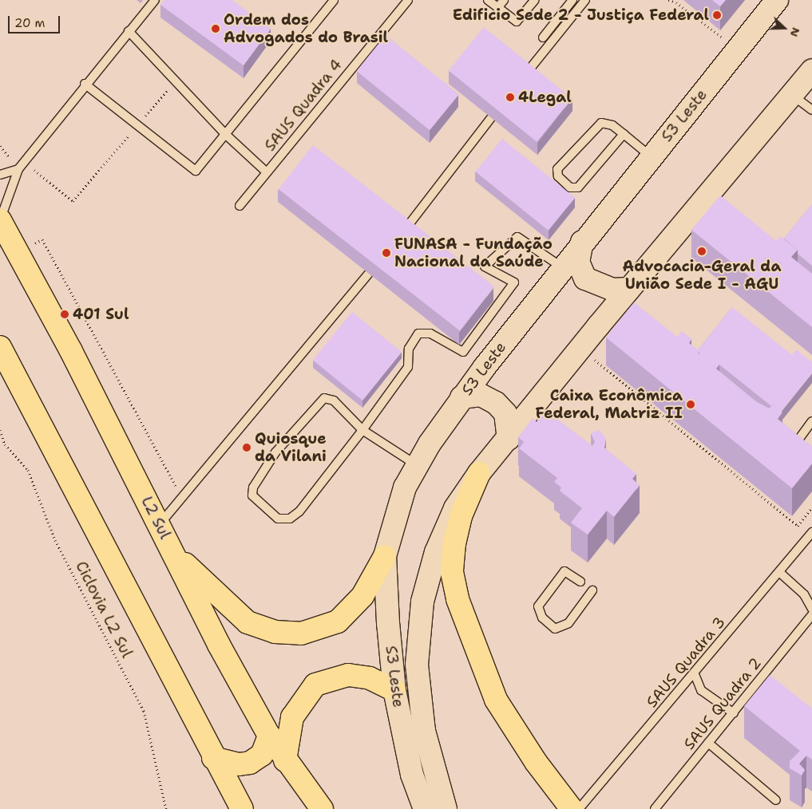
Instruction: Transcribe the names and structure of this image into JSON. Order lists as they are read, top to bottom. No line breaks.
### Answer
{"streets":{"main road":["S3 Leste","L2 Sul"],"lane":["SAUS Quadra 4","SAUS Quadra 3","SAUS Quadra 2"],"path":["Ciclovia L2 Sul"]},"places":["Edificio Sede 2 - Justiça Federal","Ordem dos Advogados do Brasil","4Legal","Advocacia-Geral da União Sede I - AGU","FUNASA - Fundação Nacional da Saúde","401 Sul","Caixa Econômica Federal, Matriz II","Quiosque da Vilani"],"scale_bar":"20 m","north":"right"}
